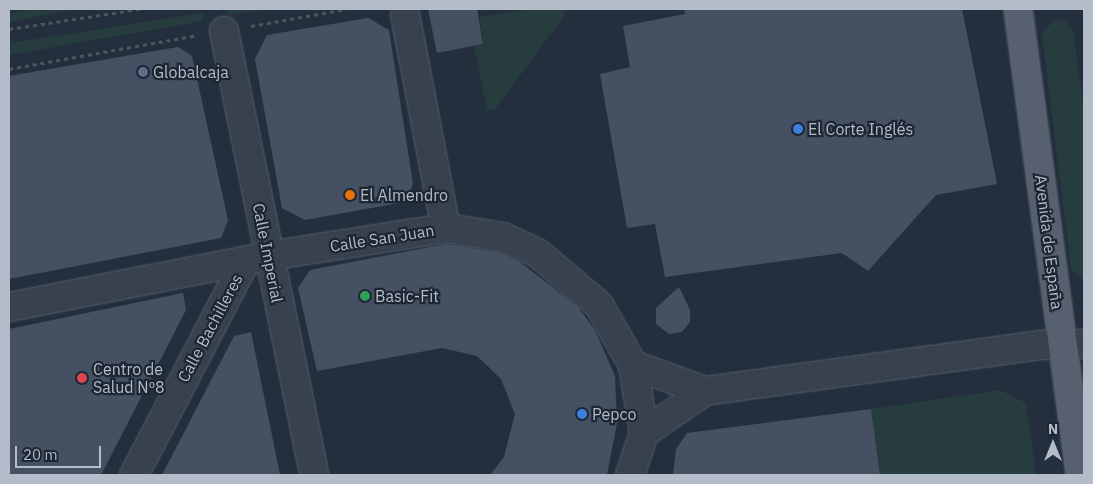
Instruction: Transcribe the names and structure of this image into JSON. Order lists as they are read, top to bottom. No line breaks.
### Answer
{"streets":{"main road":["Avenida de España"],"street":["Calle San Juan","Calle Imperial","Calle Bachilleres"]},"crossings":[["Calle San Juan","Calle Imperial"],["Calle San Juan","Calle Bachilleres"],["Calle Imperial","Calle Bachilleres"]],"places":["Globalcaja","El Corte Inglés","El Almendro","Basic-Fit","Centro de Salud Nº8","Pepco"],"scale_bar":"20 m","north":"top"}
